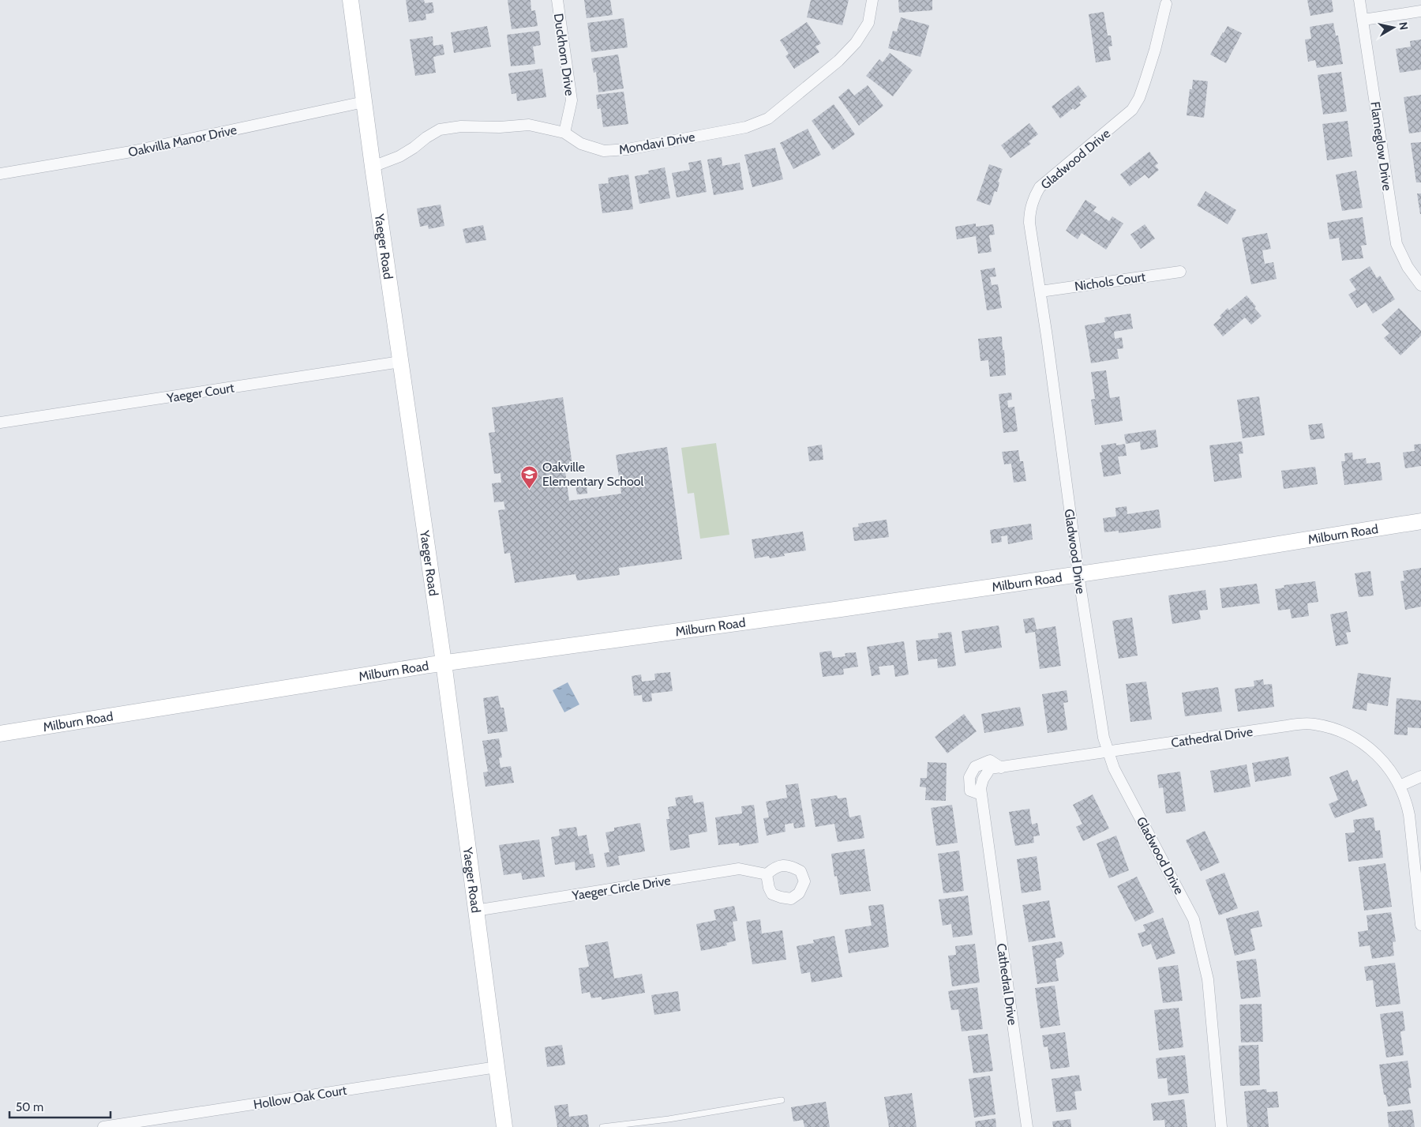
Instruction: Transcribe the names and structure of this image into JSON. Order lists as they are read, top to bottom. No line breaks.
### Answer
{"streets":{"street":["Duckhorn Drive","Oakvilla Manor Drive","Mondavi Drive","Flameglow Drive","Gladwood Drive","Yaeger Road","Nichols Court","Yaeger Court","Milburn Road","Cathedral Drive","Yaeger Circle Drive","Hollow Oak Court"]},"crossings":[["Duckhorn Drive","Mondavi Drive"],["Oakvilla Manor Drive","Yaeger Road"],["Mondavi Drive","Yaeger Road"],["Gladwood Drive","Nichols Court"],["Gladwood Drive","Milburn Road"],["Gladwood Drive","Cathedral Drive"],["Yaeger Road","Yaeger Court"],["Yaeger Road","Milburn Road"],["Yaeger Road","Yaeger Circle Drive"],["Yaeger Road","Hollow Oak Court"]],"places":{"school or university":["Oakville Elementary School"]},"scale_bar":"50 m","north":"right"}
